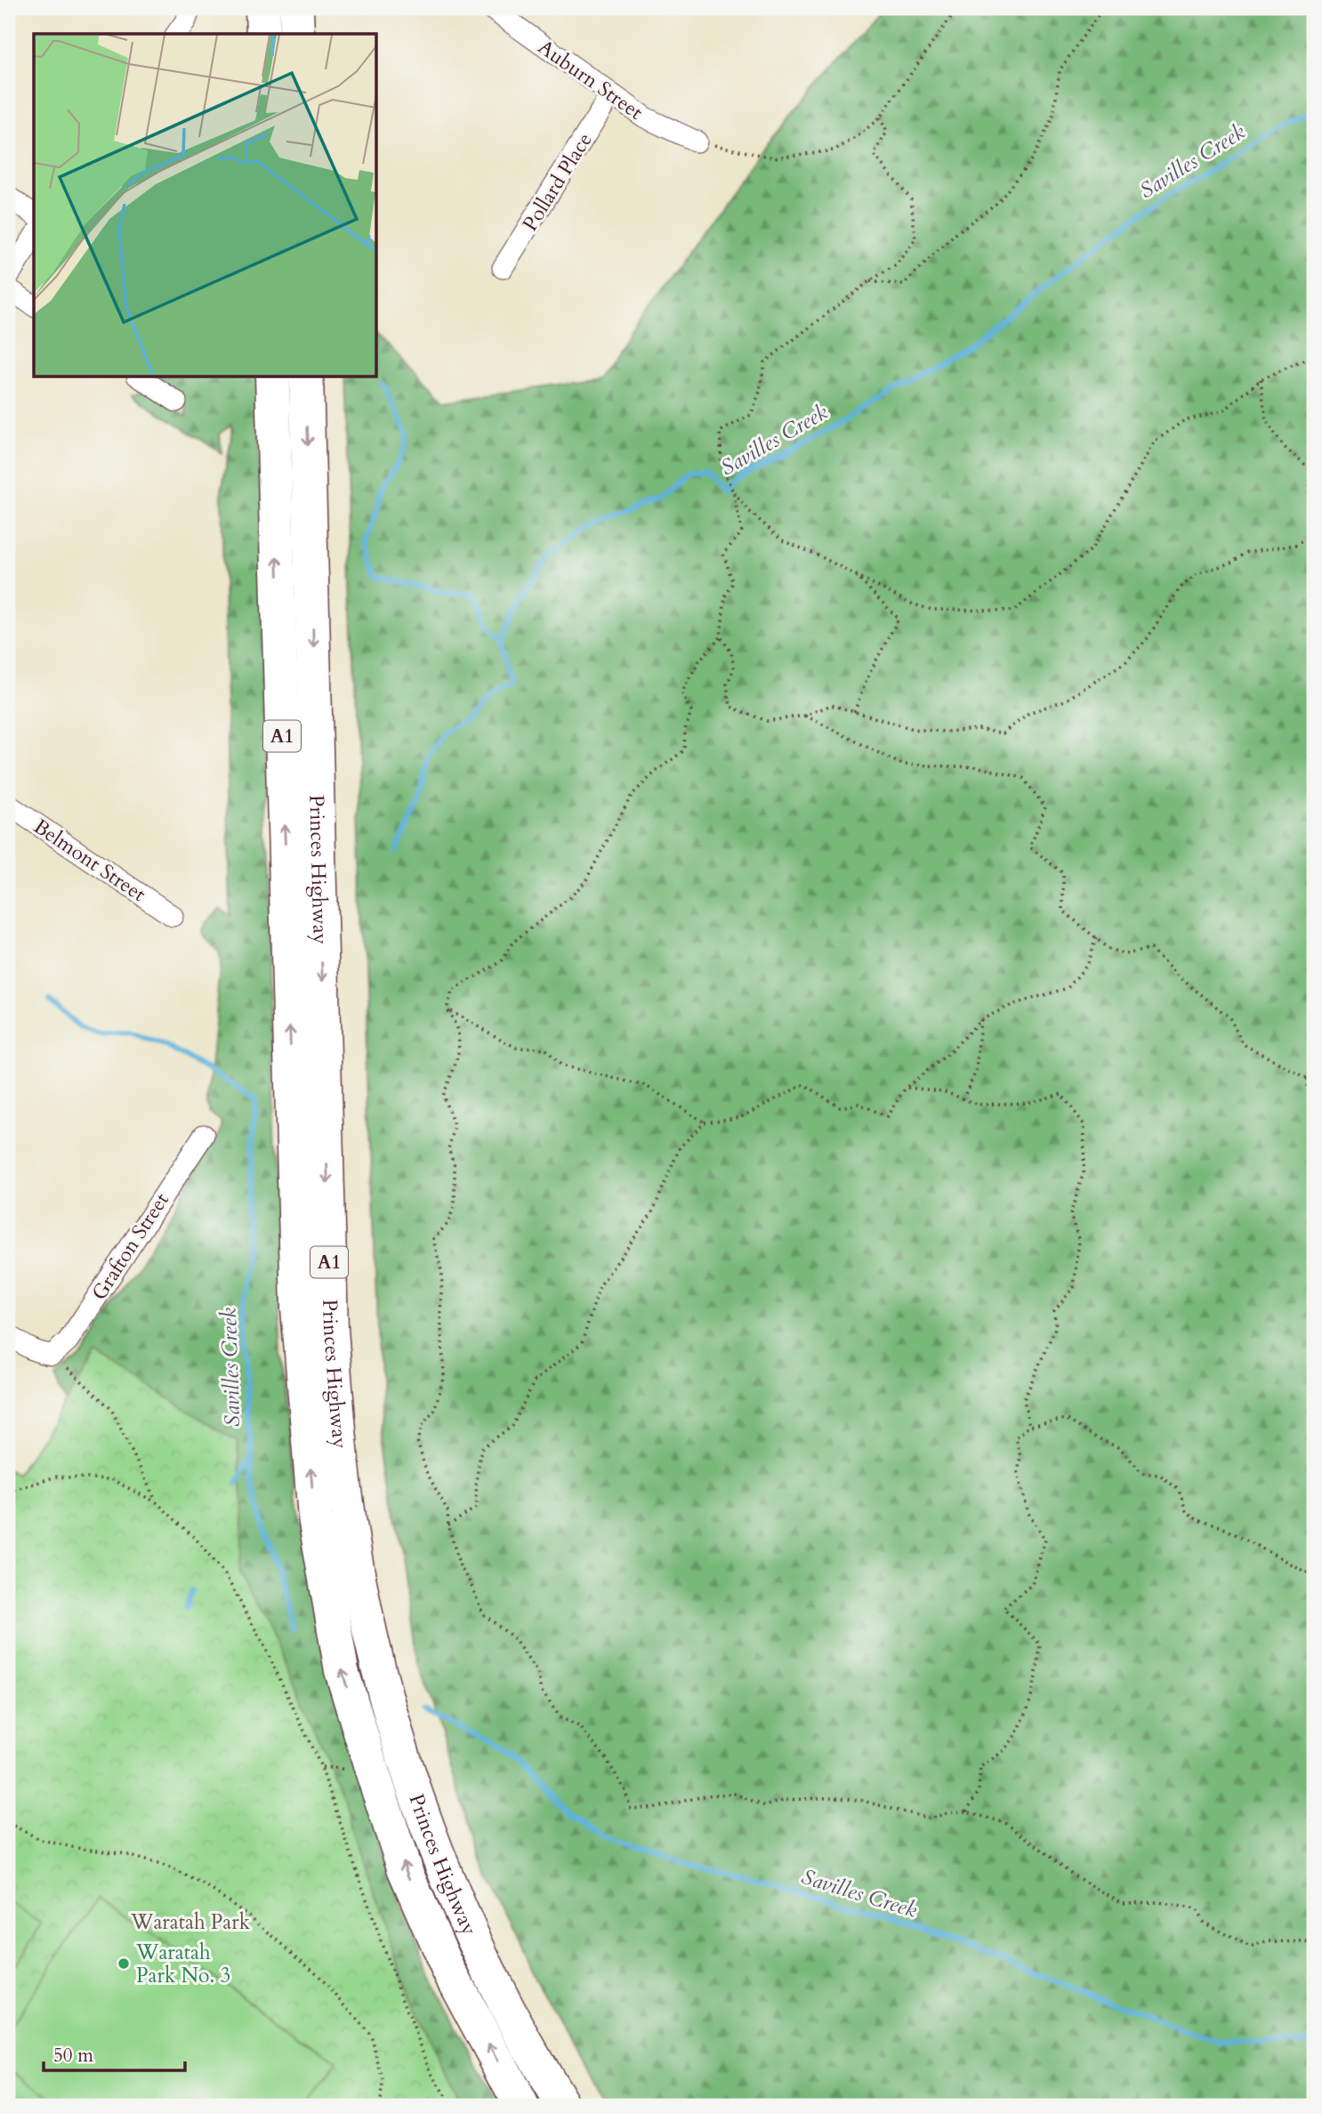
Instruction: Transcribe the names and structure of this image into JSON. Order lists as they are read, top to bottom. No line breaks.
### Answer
{"streets":{"highway":["A1","Princes Highway"],"street":["Auburn Street","Pollard Place","Belmont Street","Grafton Street"]},"crossings":[["Auburn Street","Pollard Place"]],"water":["Savilles Creek"],"parks":["Waratah Park"],"places":["Waratah Park No. 3"],"scale_bar":"50 m"}
